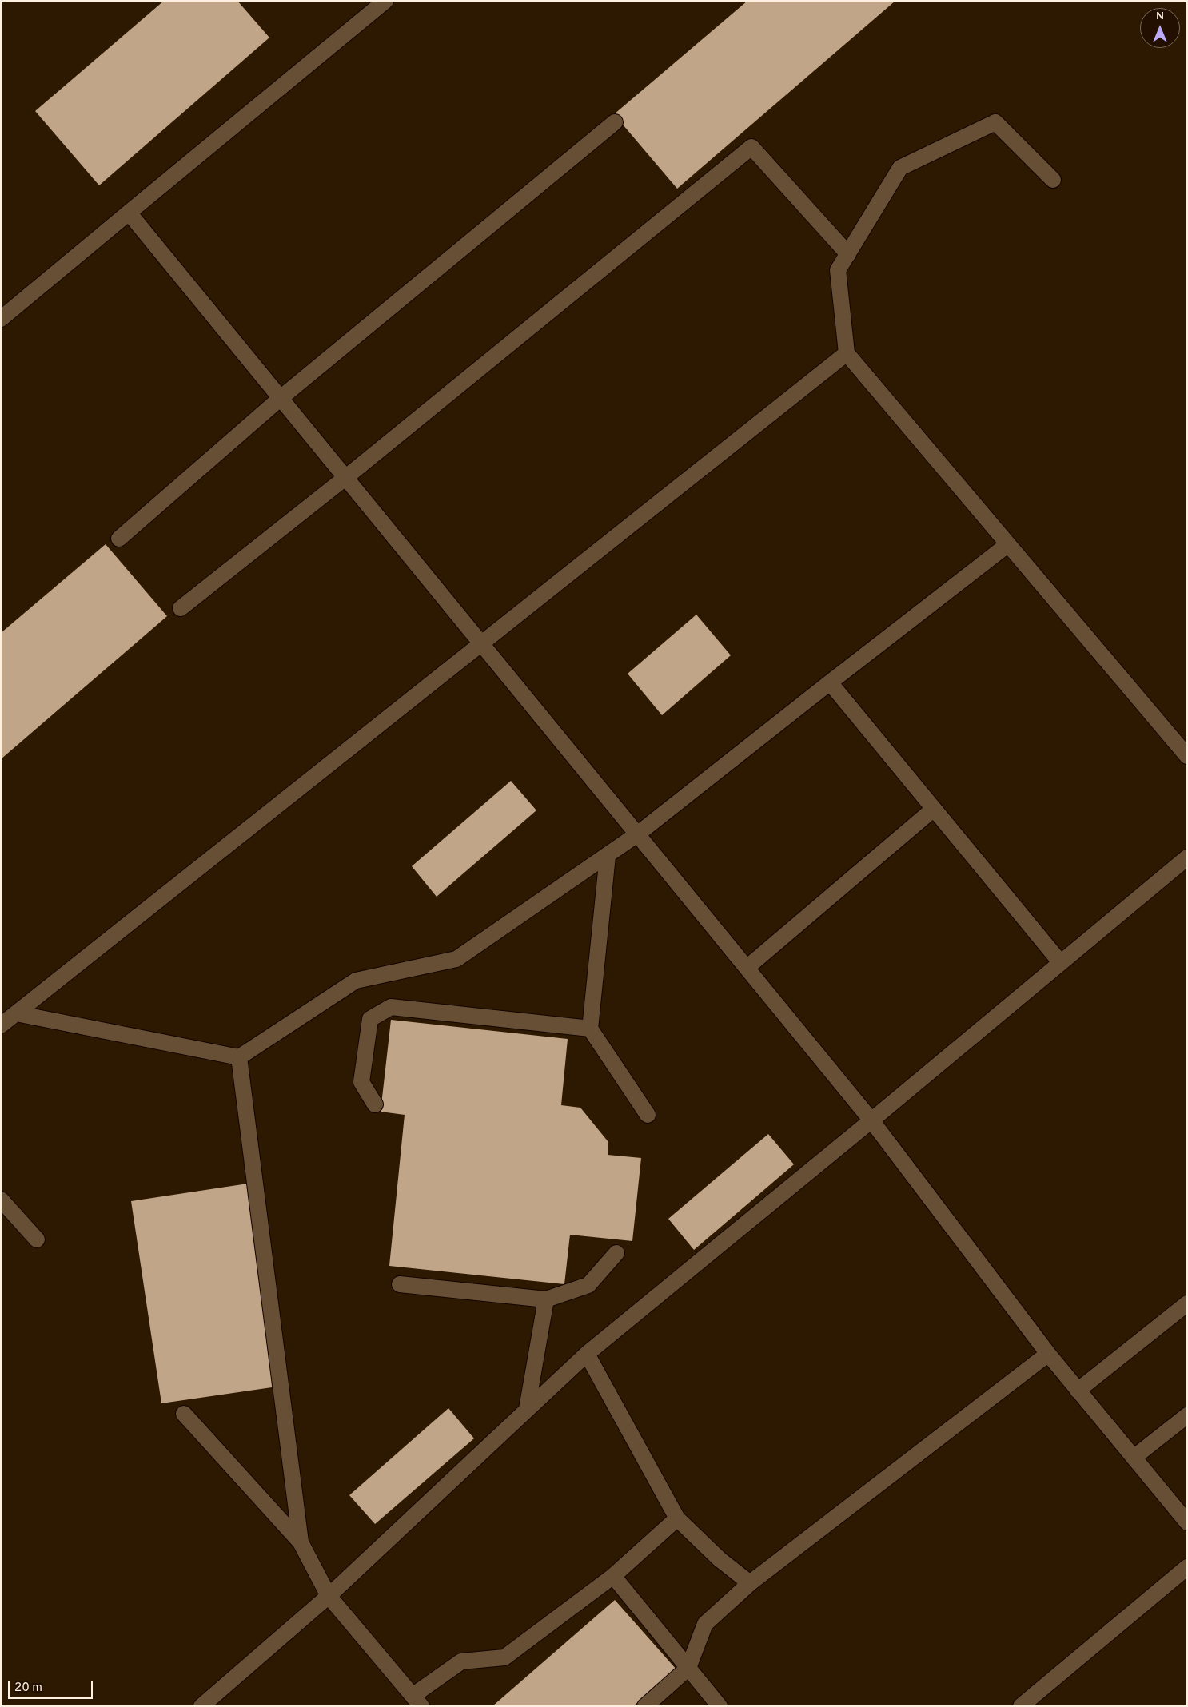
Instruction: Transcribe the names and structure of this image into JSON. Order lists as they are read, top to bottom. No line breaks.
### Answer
{"scale_bar":"20 m","north":"top"}
